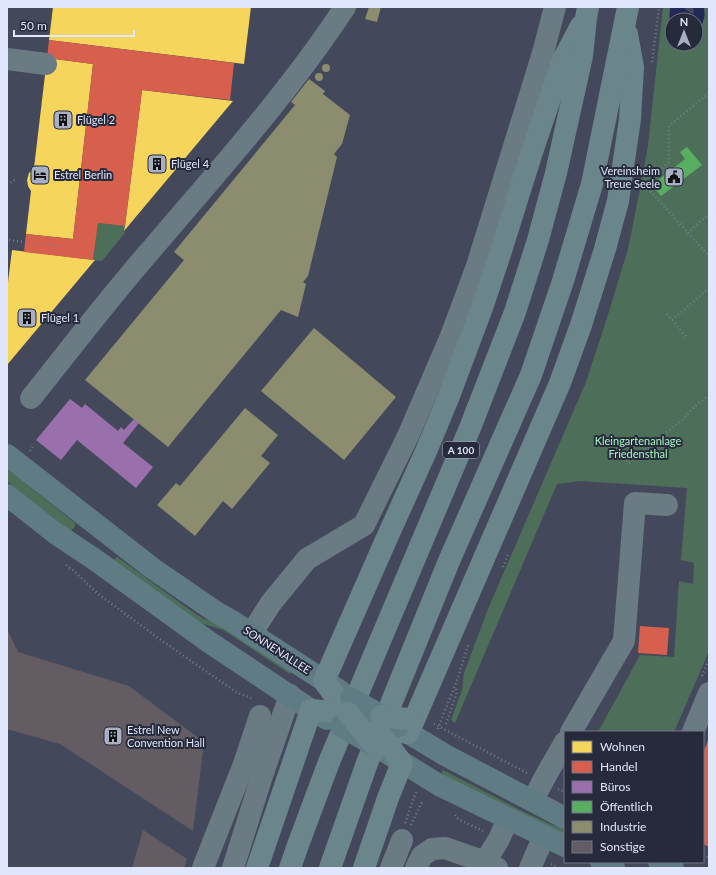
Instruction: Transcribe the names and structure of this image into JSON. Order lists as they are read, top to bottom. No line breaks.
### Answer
{"streets":{"highway":["A 100"],"main road":["SONNENALLEE"]},"parks":["Kleingartenanlage Friedensthal"],"places":{"building":["Flügel 2","Flügel 4","Flügel 1","Estrel New Convention Hall"],"hotel":["Estrel Berlin"],"public building":["Vereinsheim Treue Seele"]},"legend":["Wohnen","Handel","Büros","Öffentlich","Industrie","Sonstige"],"scale_bar":"50 m","north":"top"}
